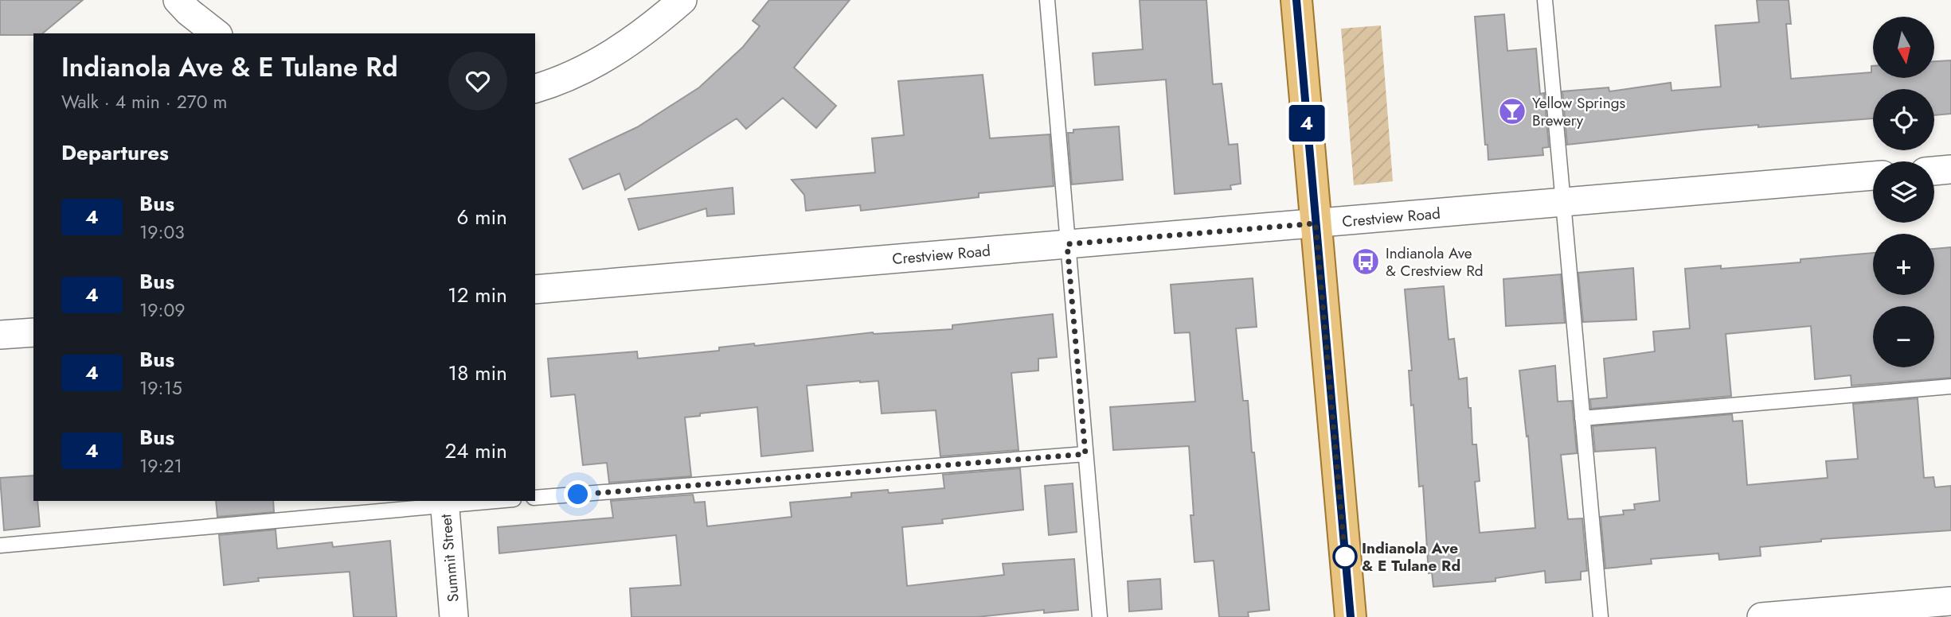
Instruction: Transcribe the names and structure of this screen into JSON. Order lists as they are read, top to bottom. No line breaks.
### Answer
{"streets":{"street":["Crestview Road","Summit Street"]},"places":{"bar":["Yellow Springs Brewery"],"bus stop":["Indianola Ave & Crestview Rd"],"other":["Indianola Ave & E Tulane Rd"]},"lines":["bus line 4"],"north":"bottom","page":{"on_map":"4","map_buttons":["+","−"],"heading":[["Indianola Ave & E Tulane Rd","Walk · 4 min · 270 m"],"Departures"],"list":[{"mark":"4","name":"Bus","note":"19:03","value":"6 min"},{"mark":"4","name":"Bus","note":"19:09","value":"12 min"},{"mark":"4","name":"Bus","note":"19:15","value":"18 min"},{"mark":"4","name":"Bus","note":"19:21","value":"24 min"}]}}
